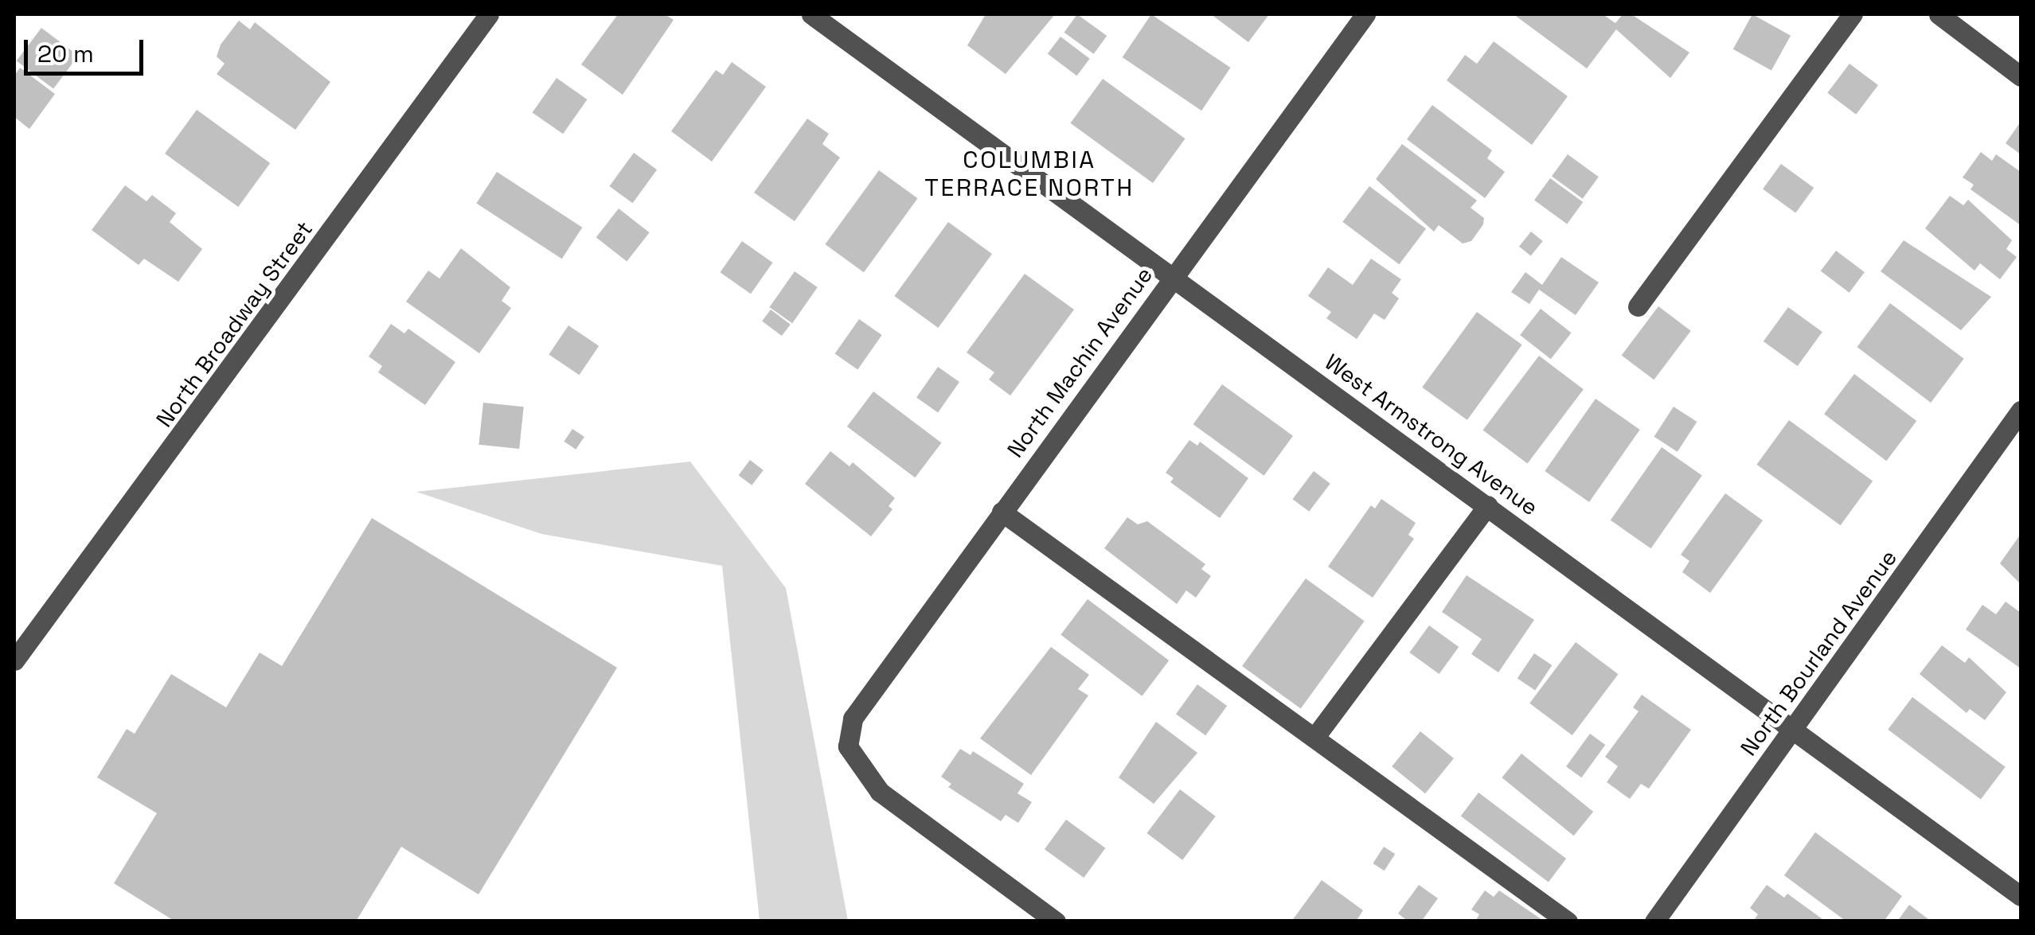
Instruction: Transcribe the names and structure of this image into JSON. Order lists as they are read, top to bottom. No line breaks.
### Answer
{"streets":{"street":["North Broadway Street","North Machin Avenue","West Armstrong Avenue","North Bourland Avenue"]},"crossings":[["North Machin Avenue","West Armstrong Avenue"],["West Armstrong Avenue","North Bourland Avenue"]],"districts":["COLUMBIA TERRACE NORTH"],"scale_bar":"20 m"}
